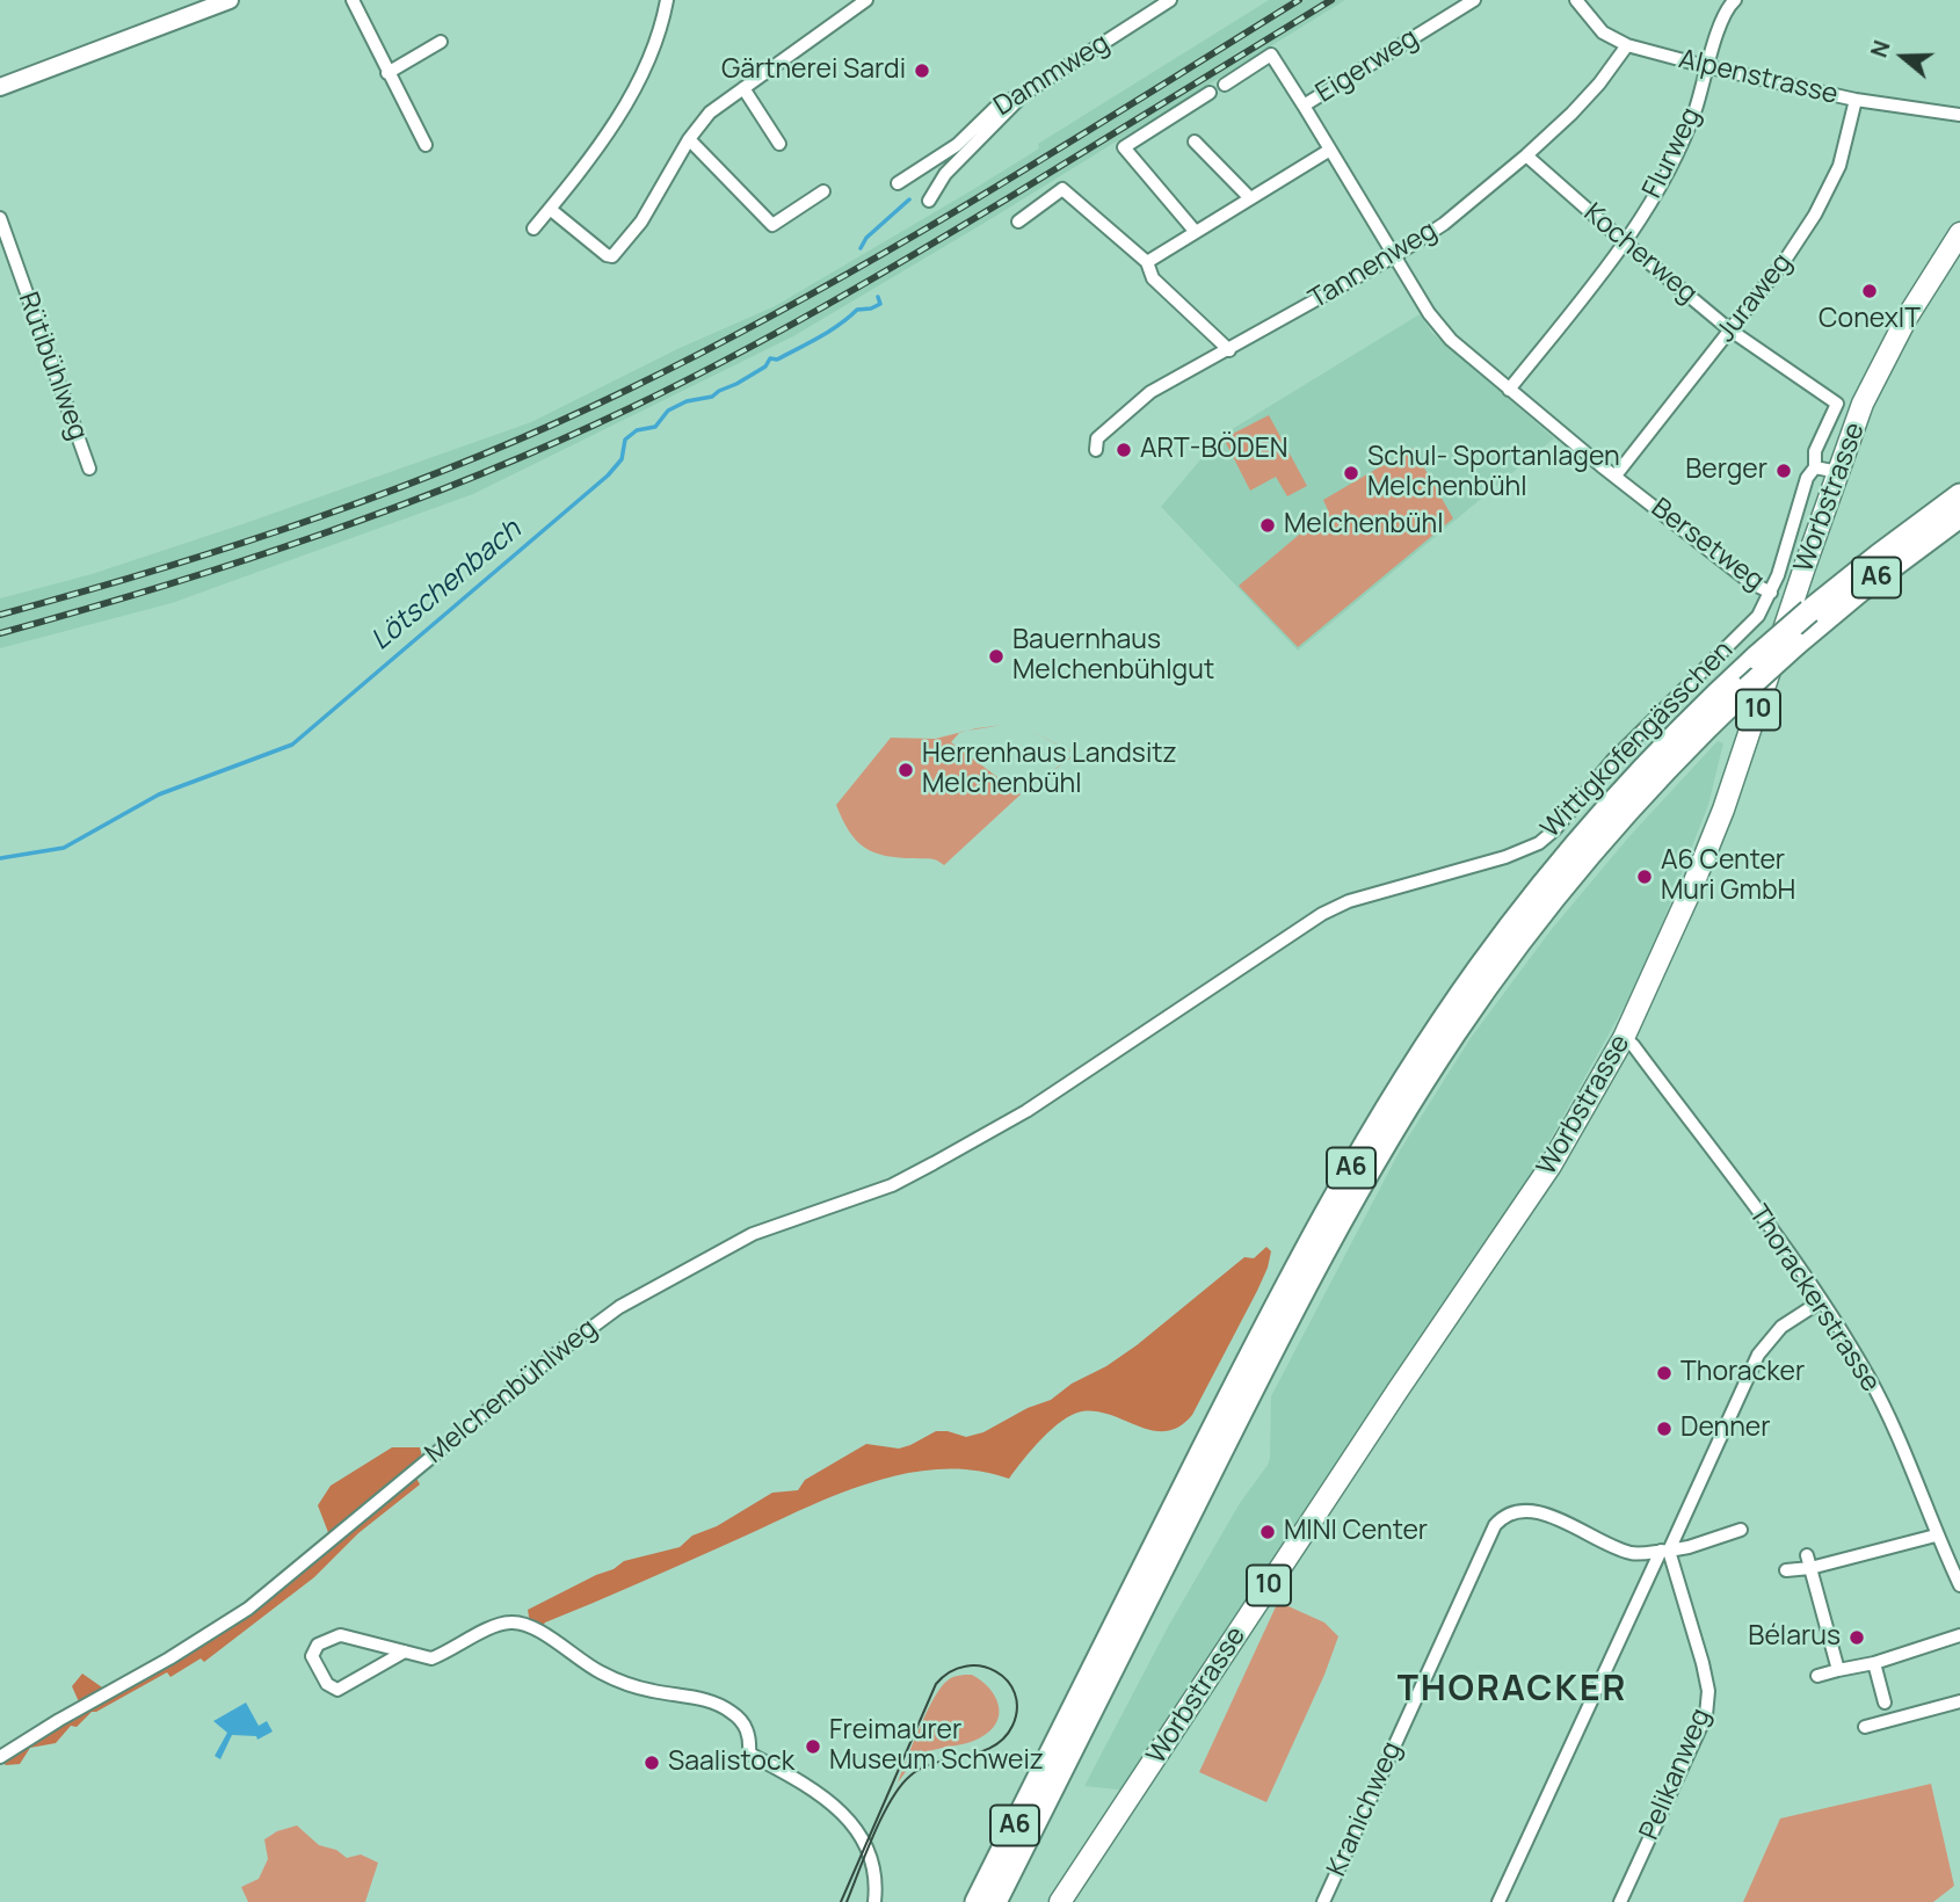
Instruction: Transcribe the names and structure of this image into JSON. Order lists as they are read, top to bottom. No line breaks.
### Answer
{"streets":{"highway":["A6"],"main road":["Worbstrasse","10"],"street":["Eigerweg","Dammweg","Alpenstrasse","Flurweg","Kocherweg","Tannenweg","Juraweg","Rütibühlweg","Bersetweg","Wittigkofengässchen","Thorackerstrasse","Melchenbühlweg","Pelikanweg","Kranichweg"]},"crossings":[["Eigerweg","Bersetweg"],["Alpenstrasse","Flurweg"],["Alpenstrasse","Tannenweg"],["Alpenstrasse","Juraweg"],["Flurweg","Kocherweg"],["Flurweg","Bersetweg"],["Kocherweg","Tannenweg"],["Kocherweg","Juraweg"],["Kocherweg","Bersetweg"],["Tannenweg","Bersetweg"],["Juraweg","Bersetweg"],["Worbstrasse","Thorackerstrasse"],["Bersetweg","Wittigkofengässchen"],["Wittigkofengässchen","Melchenbühlweg"],["Pelikanweg","Kranichweg"]],"districts":["THORACKER"],"water":["Lötschenbach"],"places":["Gärtnerei Sardi","ConexIT","ART-BÖDEN","Berger","Schul- Sportanlagen Melchenbühl","Melchenbühl","Bauernhaus Melchenbühlgut","Herrenhaus Landsitz Melchenbühl","A6 Center Muri GmbH","Thoracker","Denner","MINI Center","Bélarus","Freimaurer Museum Schweiz","Saalistock"],"north":"left"}
